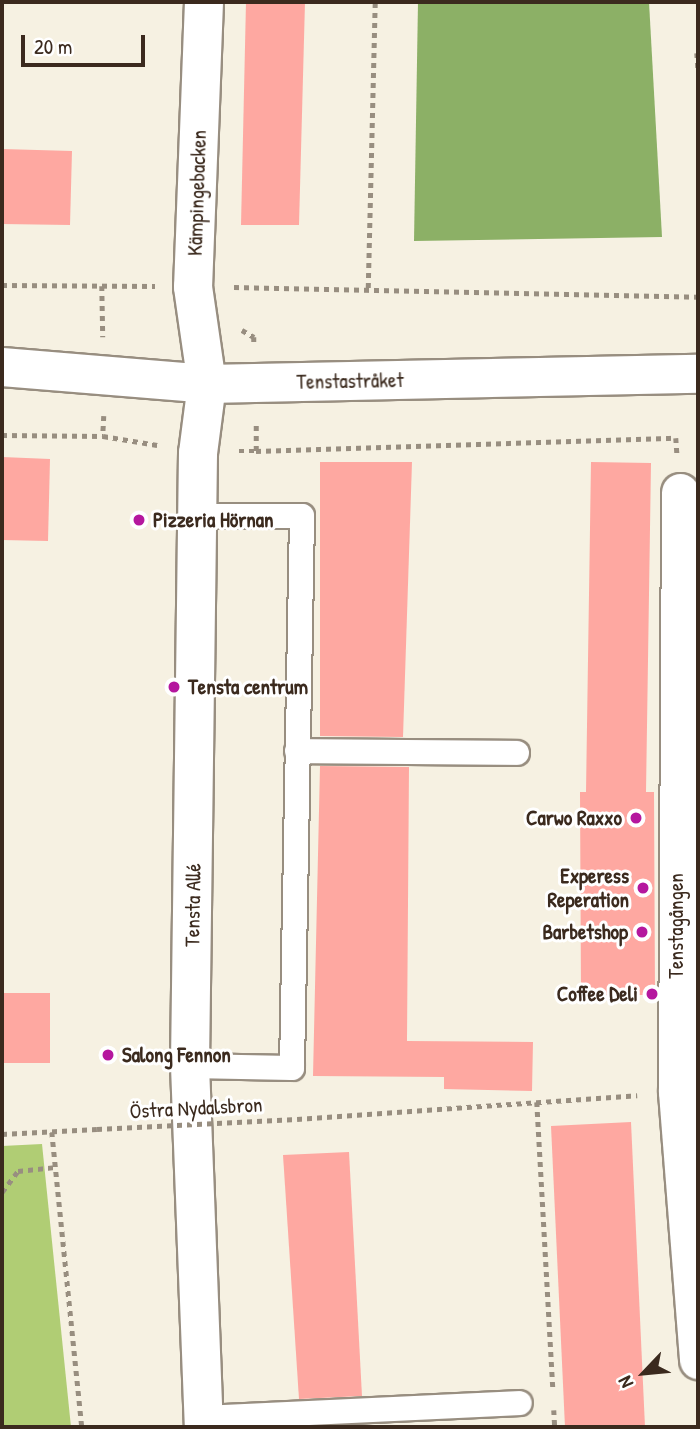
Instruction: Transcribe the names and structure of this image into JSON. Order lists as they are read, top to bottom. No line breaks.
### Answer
{"streets":{"street":["Kämpingebacken","Tenstastråket","Tensta Allé","Tenstagången"],"path":["Östra Nydalsbron"]},"crossings":[["Kämpingebacken","Tenstastråket"],["Kämpingebacken","Tensta Allé"],["Tenstastråket","Tensta Allé"],["Tenstagången","Östra Nydalsbron"]],"places":["Pizzeria Hörnan","Tensta centrum","Carwo Raxxo","Experess Reperation","Barbetshop","Coffee Deli","Salong Fennon"],"scale_bar":"20 m","north":"bottom left"}
